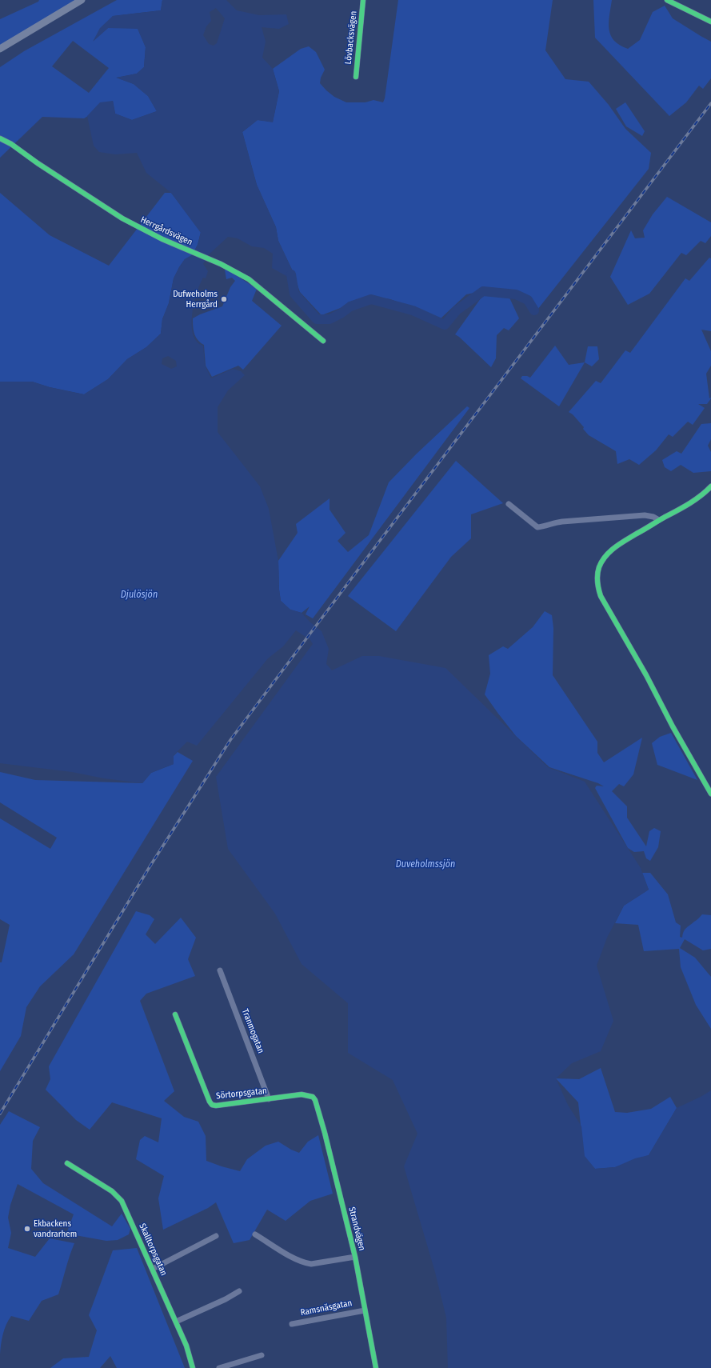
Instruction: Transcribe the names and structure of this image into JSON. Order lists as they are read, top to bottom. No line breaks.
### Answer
{"streets":{"street":["Lövbacksvägen","Herrgårdsvägen","Tranmogatan","Sörtorpsgatan","Strandvägen","Skalltorpsgatan","Ramsnäsgatan"]},"crossings":[["Tranmogatan","Sörtorpsgatan"],["Sörtorpsgatan","Strandvägen"],["Strandvägen","Ramsnäsgatan"]],"water":["Djulösjön","Duveholmssjön"],"places":["Dufweholms Herrgård","Ekbackens vandrarhem"]}
